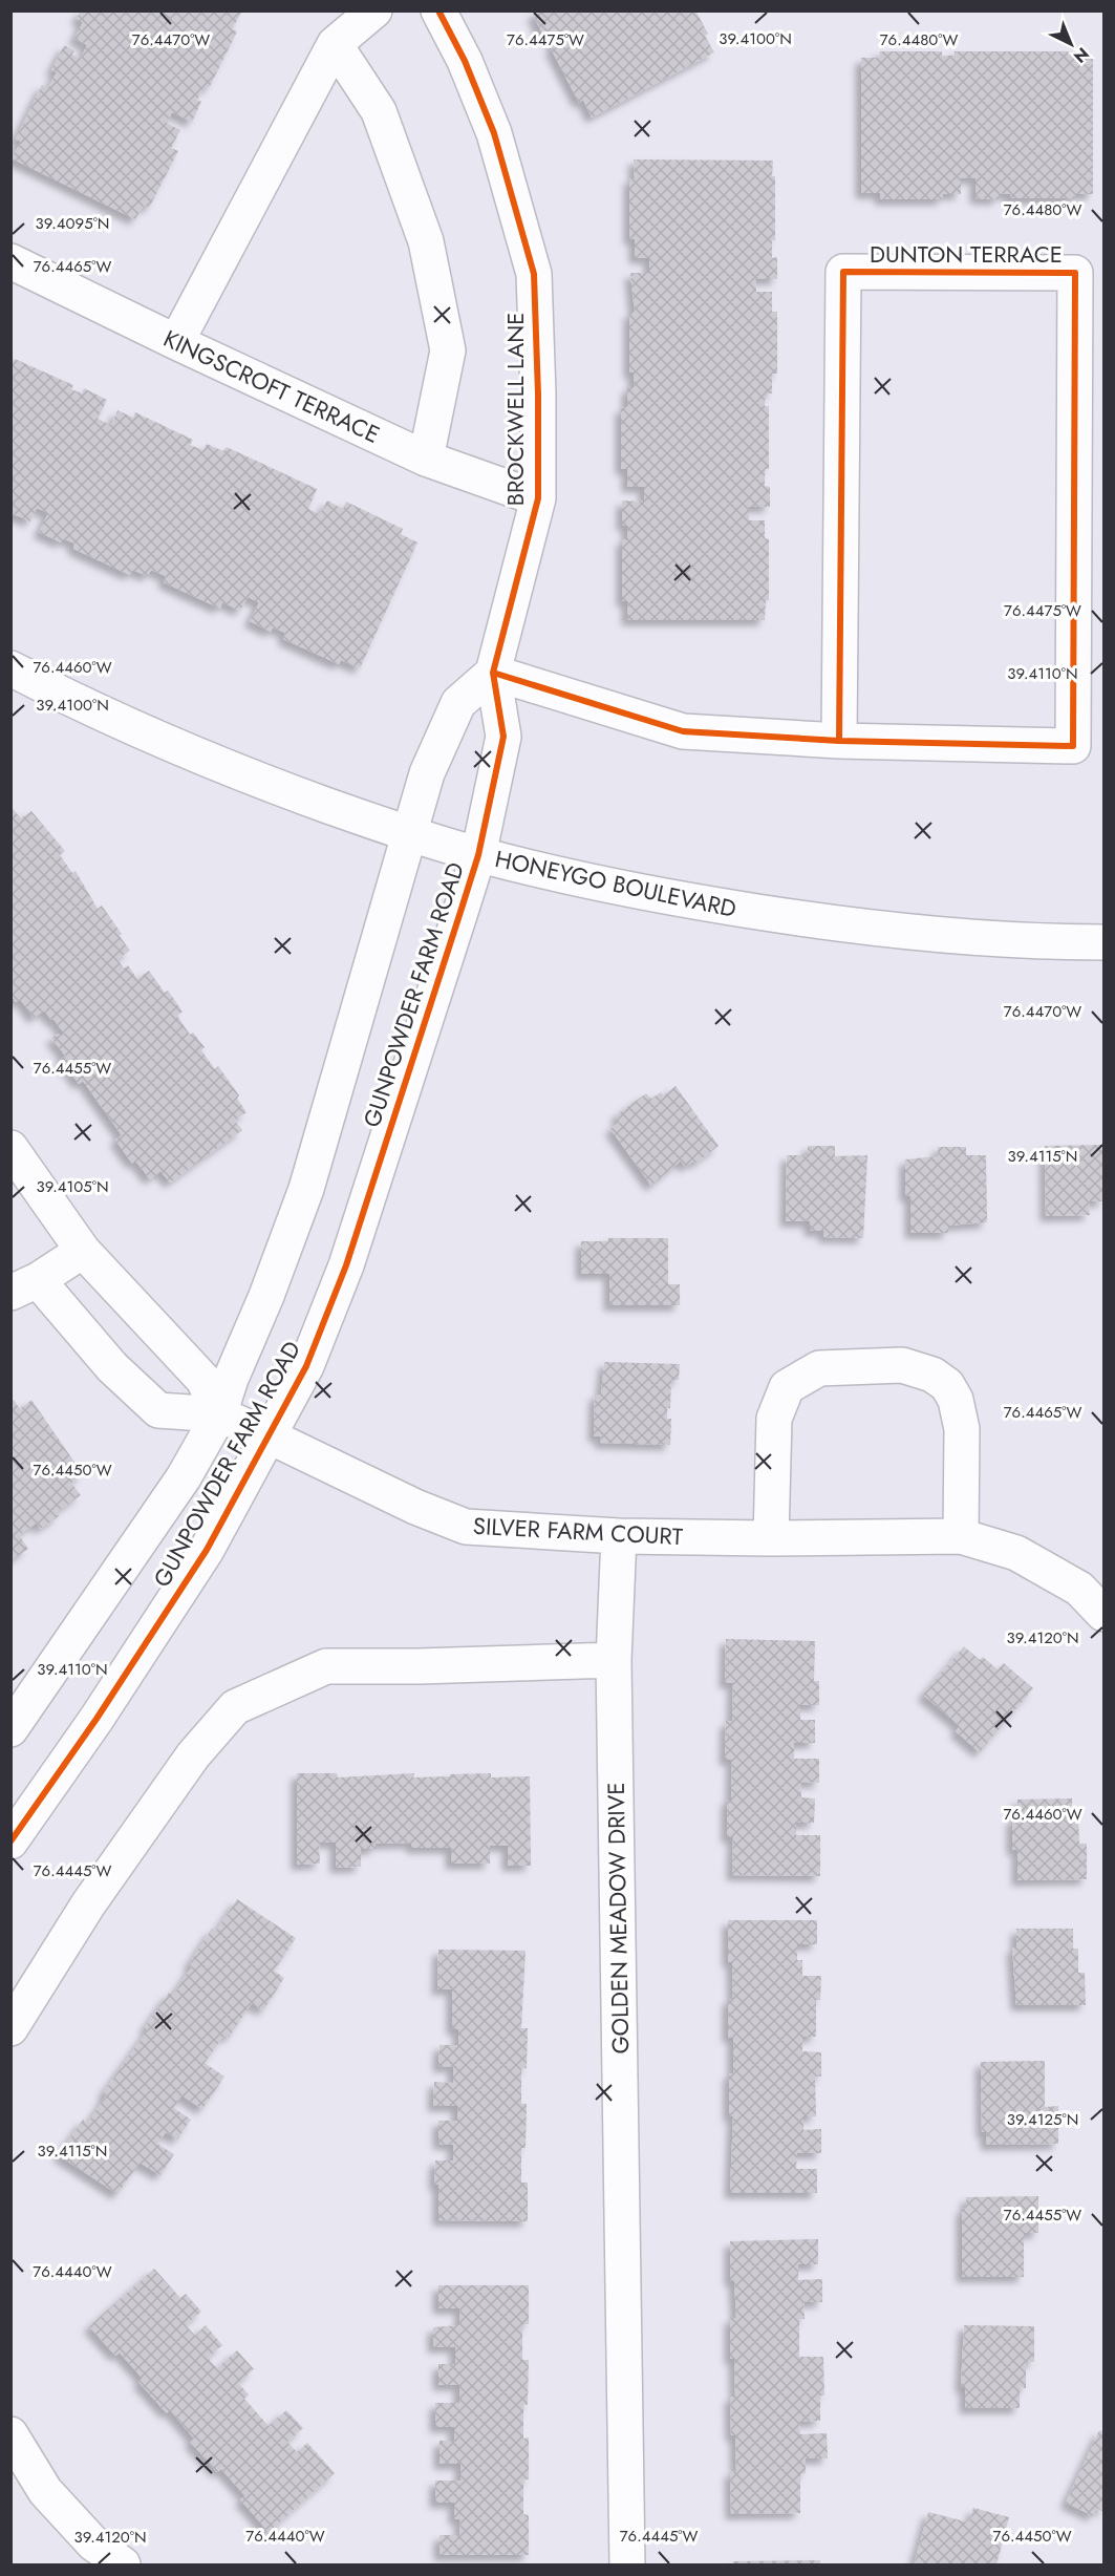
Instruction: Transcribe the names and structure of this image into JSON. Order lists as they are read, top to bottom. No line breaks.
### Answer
{"streets":{"street":["DUNTON TERRACE","KINGSCROFT TERRACE","BROCKWELL LANE","HONEYGO BOULEVARD","GUNPOWDER FARM ROAD","SILVER FARM COURT","GOLDEN MEADOW DRIVE"]},"crossings":[["DUNTON TERRACE","BROCKWELL LANE"],["KINGSCROFT TERRACE","BROCKWELL LANE"],["BROCKWELL LANE","HONEYGO BOULEVARD"],["BROCKWELL LANE","GUNPOWDER FARM ROAD"],["HONEYGO BOULEVARD","GUNPOWDER FARM ROAD"],["GUNPOWDER FARM ROAD","SILVER FARM COURT"],["SILVER FARM COURT","GOLDEN MEADOW DRIVE"]],"north":"bottom right","coordinates":["39.4100°N","76.4470°W","76.4475°W","76.4480°W","39.4095°N","76.4465°W","76.4460°W","39.4110°N","76.4455°W","39.4115°N","39.4105°N","76.4450°W","39.4120°N","76.4445°W","39.4125°N","76.4440°W"]}
